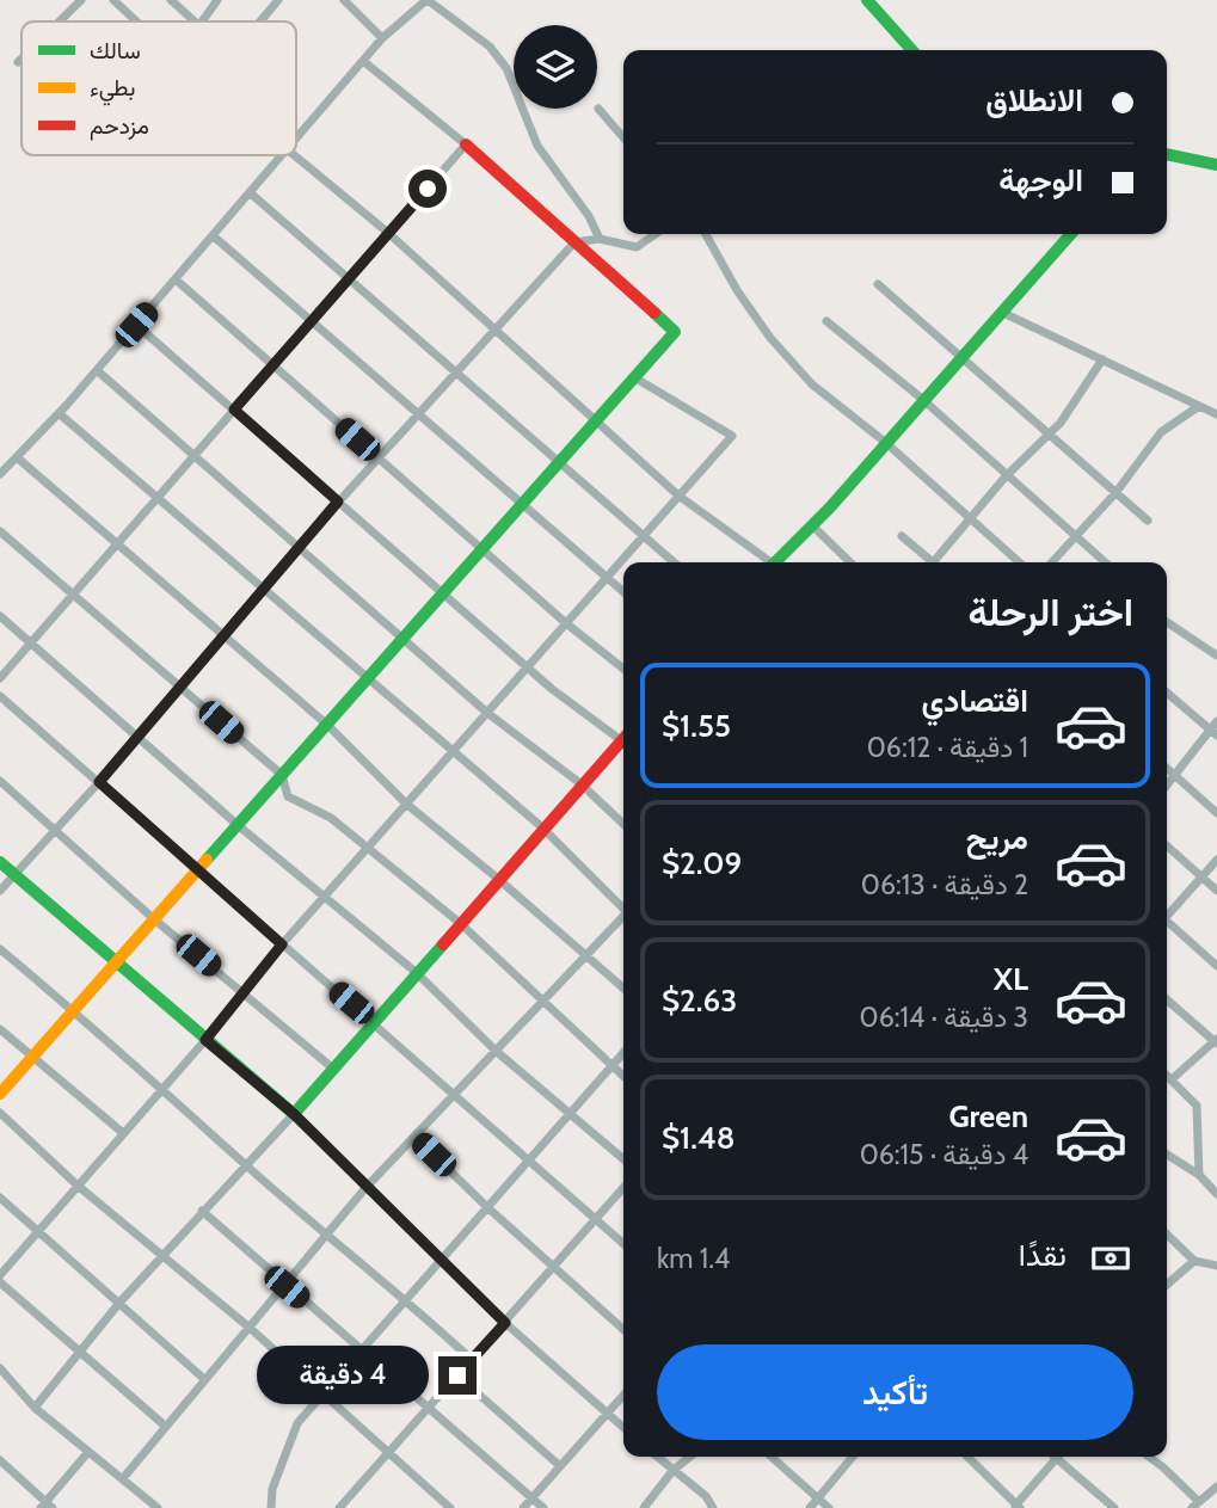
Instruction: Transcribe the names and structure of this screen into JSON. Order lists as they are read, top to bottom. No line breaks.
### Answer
{"legend":["سالك","بطيء","مزدحم"],"page":{"banner":["الانطلاق","الوجهة"],"heading":"اختر الرحلة","list":[{"name":"اقتصادي","note":"1 دقيقة · 06:12","value":"$1.55"},{"name":"مريح","note":"2 دقيقة · 06:13","value":"$2.09"},{"name":"XL","note":"3 دقيقة · 06:14","value":"$2.63"},{"name":"Green","note":"4 دقيقة · 06:15","value":"$1.48"}],"pay":["نقدًا","1.4 km"],"buttons":"تأكيد","bubble":"4 دقيقة"}}
